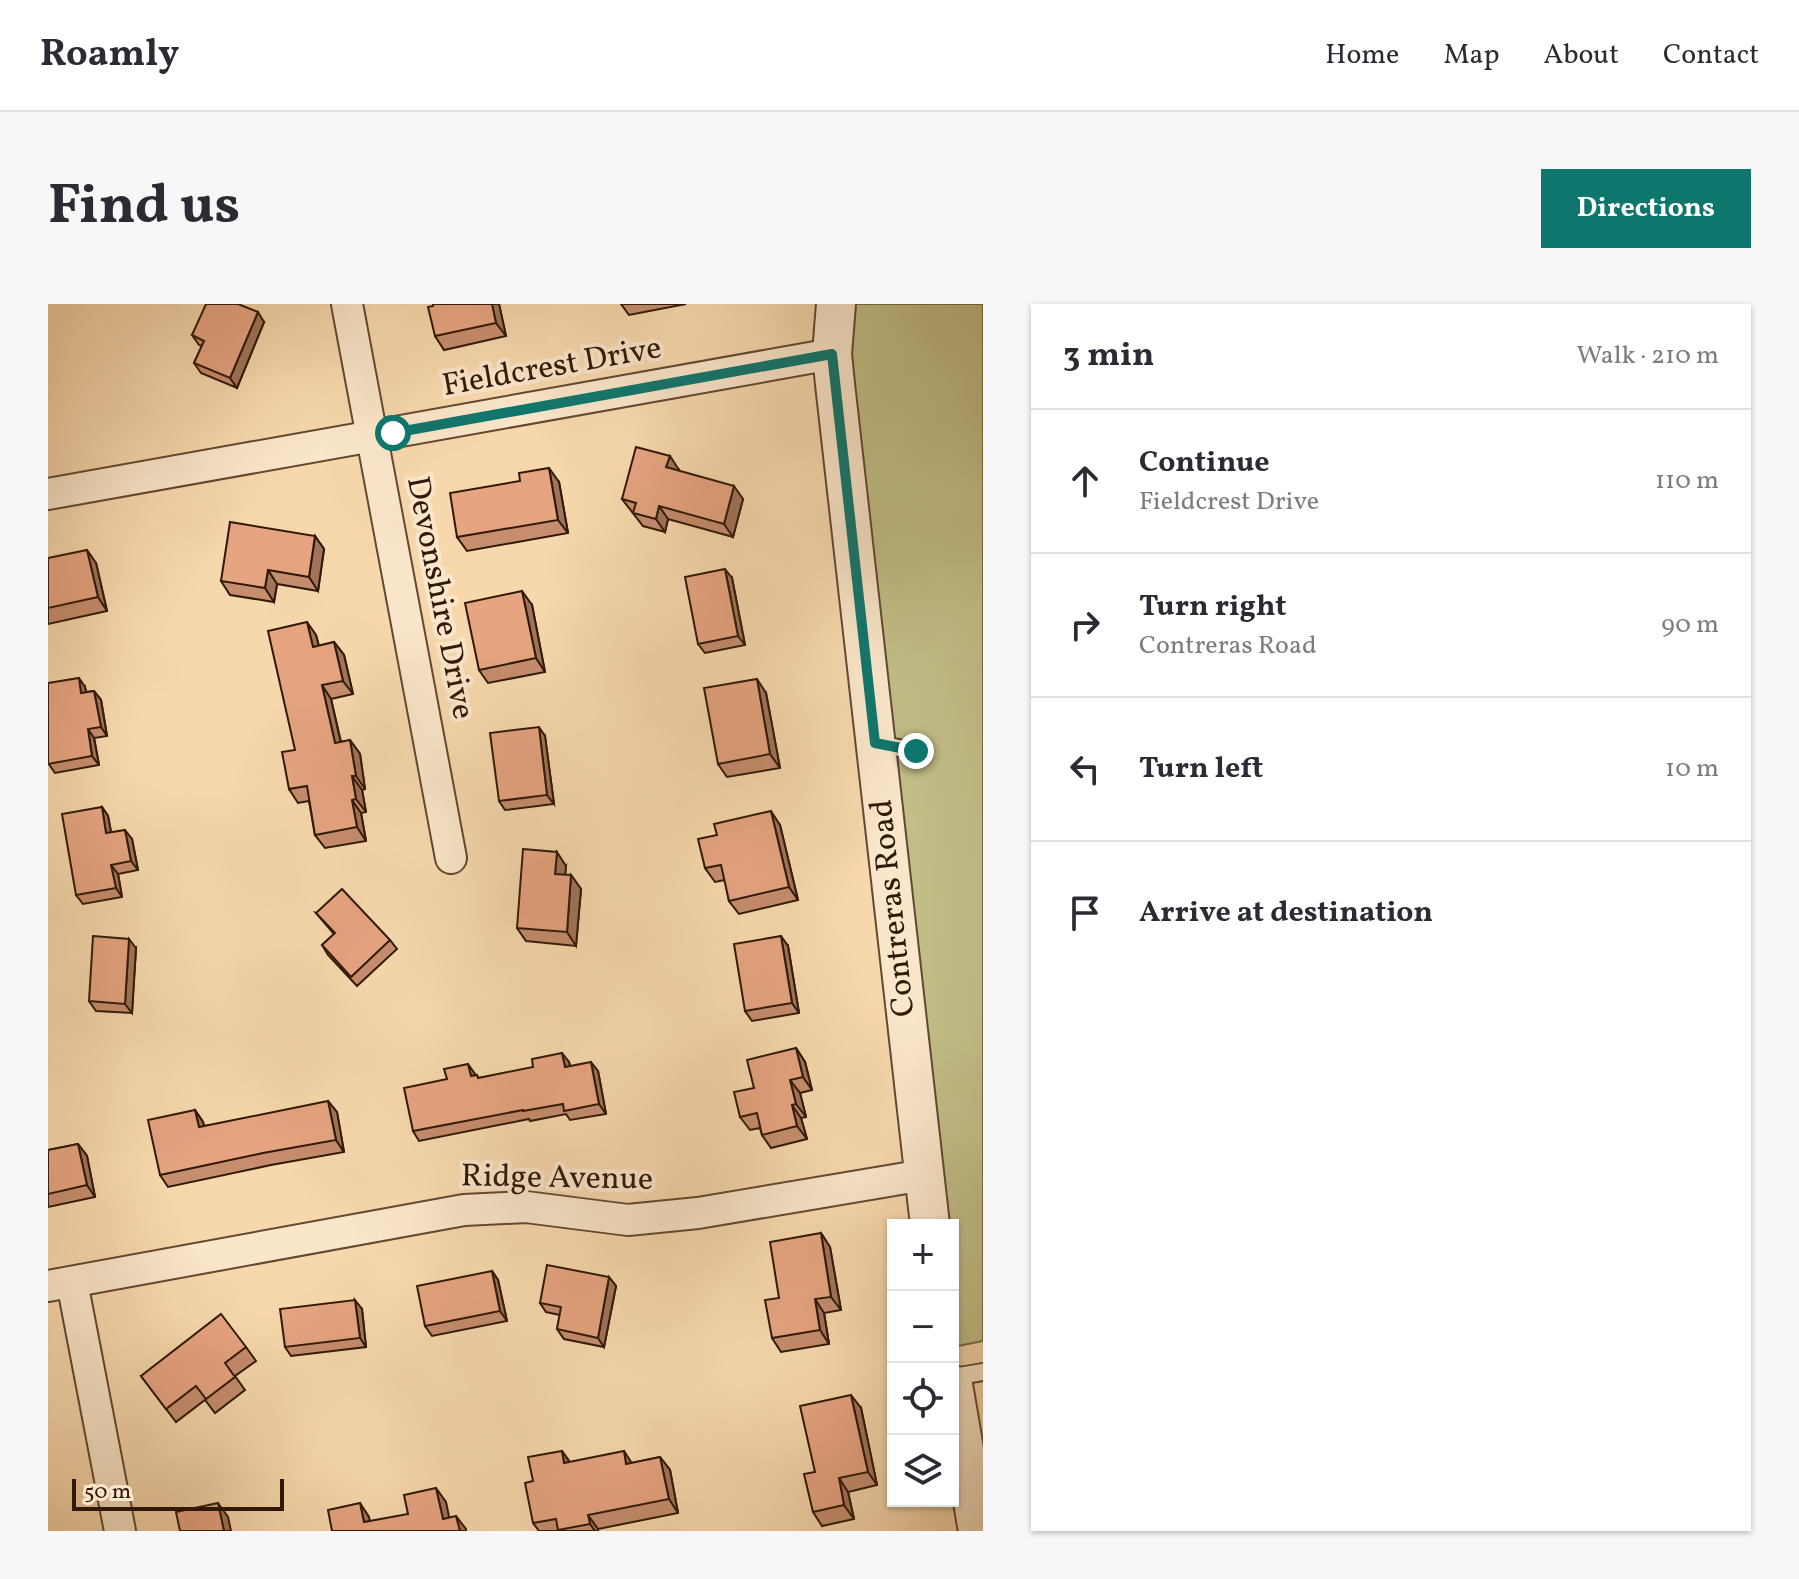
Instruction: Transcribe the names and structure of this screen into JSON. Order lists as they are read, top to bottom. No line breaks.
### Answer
{"streets":{"street":["Fieldcrest Drive","Devonshire Drive","Contreras Road","Ridge Avenue"]},"crossings":[["Fieldcrest Drive","Devonshire Drive"],["Fieldcrest Drive","Contreras Road"],["Contreras Road","Ridge Avenue"]],"scale_bar":"50 m","page":{"header":"Roamly","nav":["Home","Map","About","Contact"],"title":"Find us","buttons":"Directions","heading":["3 min","Walk · 210 m"],"list":[["Continue","Fieldcrest Drive","110 m"],["Turn right","Contreras Road","90 m"],["Turn left","10 m"],"Arrive at destination"],"map_buttons":["+","−"],"scale":"50 m"}}
